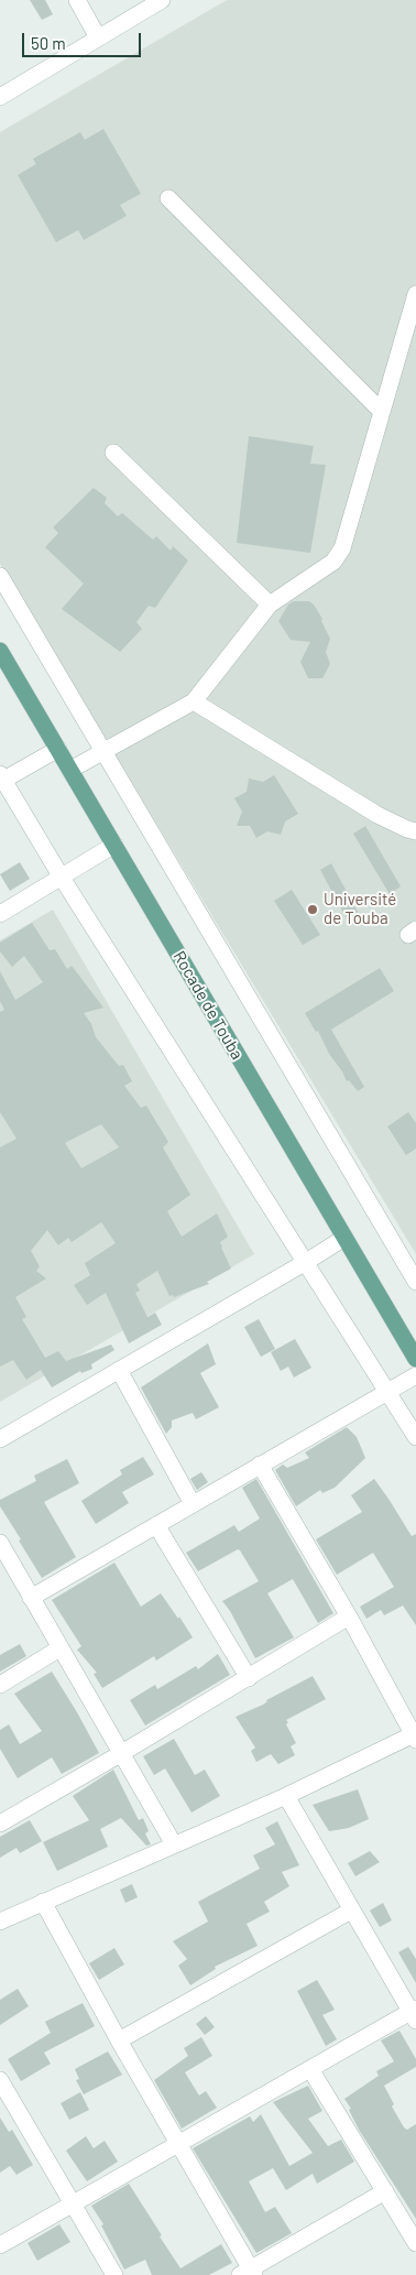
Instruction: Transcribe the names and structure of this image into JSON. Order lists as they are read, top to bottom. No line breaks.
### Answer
{"streets":{"main road":["Rocade de Touba"]},"places":["Université de Touba"],"scale_bar":"50 m"}
